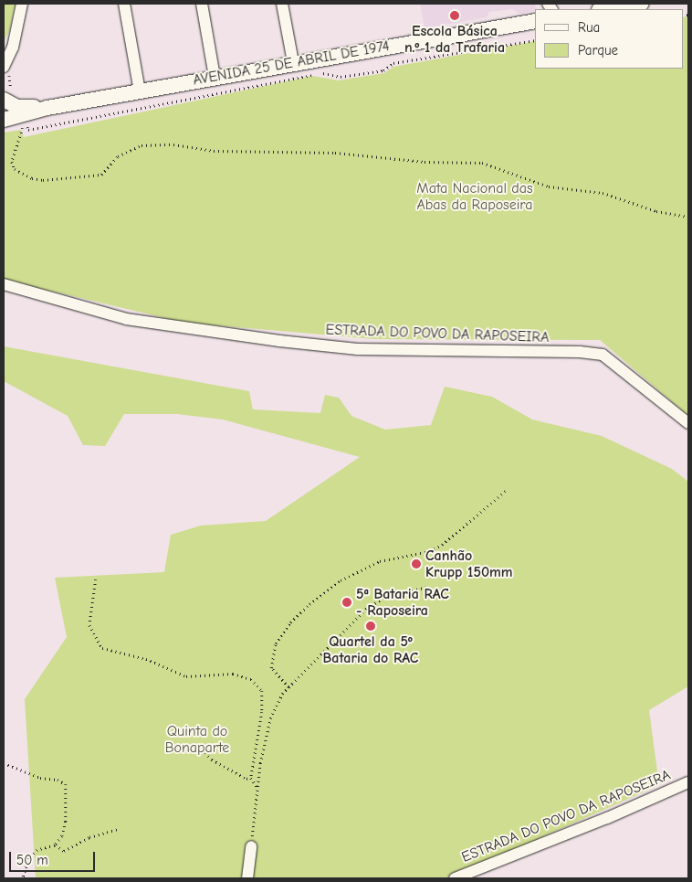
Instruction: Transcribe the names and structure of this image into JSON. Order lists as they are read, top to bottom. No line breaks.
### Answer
{"streets":{"main road":["AVENIDA 25 DE ABRIL DE 1974"],"street":["ESTRADA DO POVO DA RAPOSEIRA"]},"parks":["Mata Nacional das Abas da Raposeira","Quinta do Bonaparte"],"places":["Escola Básica n.º 1 da Trafaria","Canhão Krupp 150mm","5ª Bataria RAC - Raposeira","Quartel da 5º Bataria do RAC"],"legend":["Rua","Parque"],"scale_bar":"50 m"}
